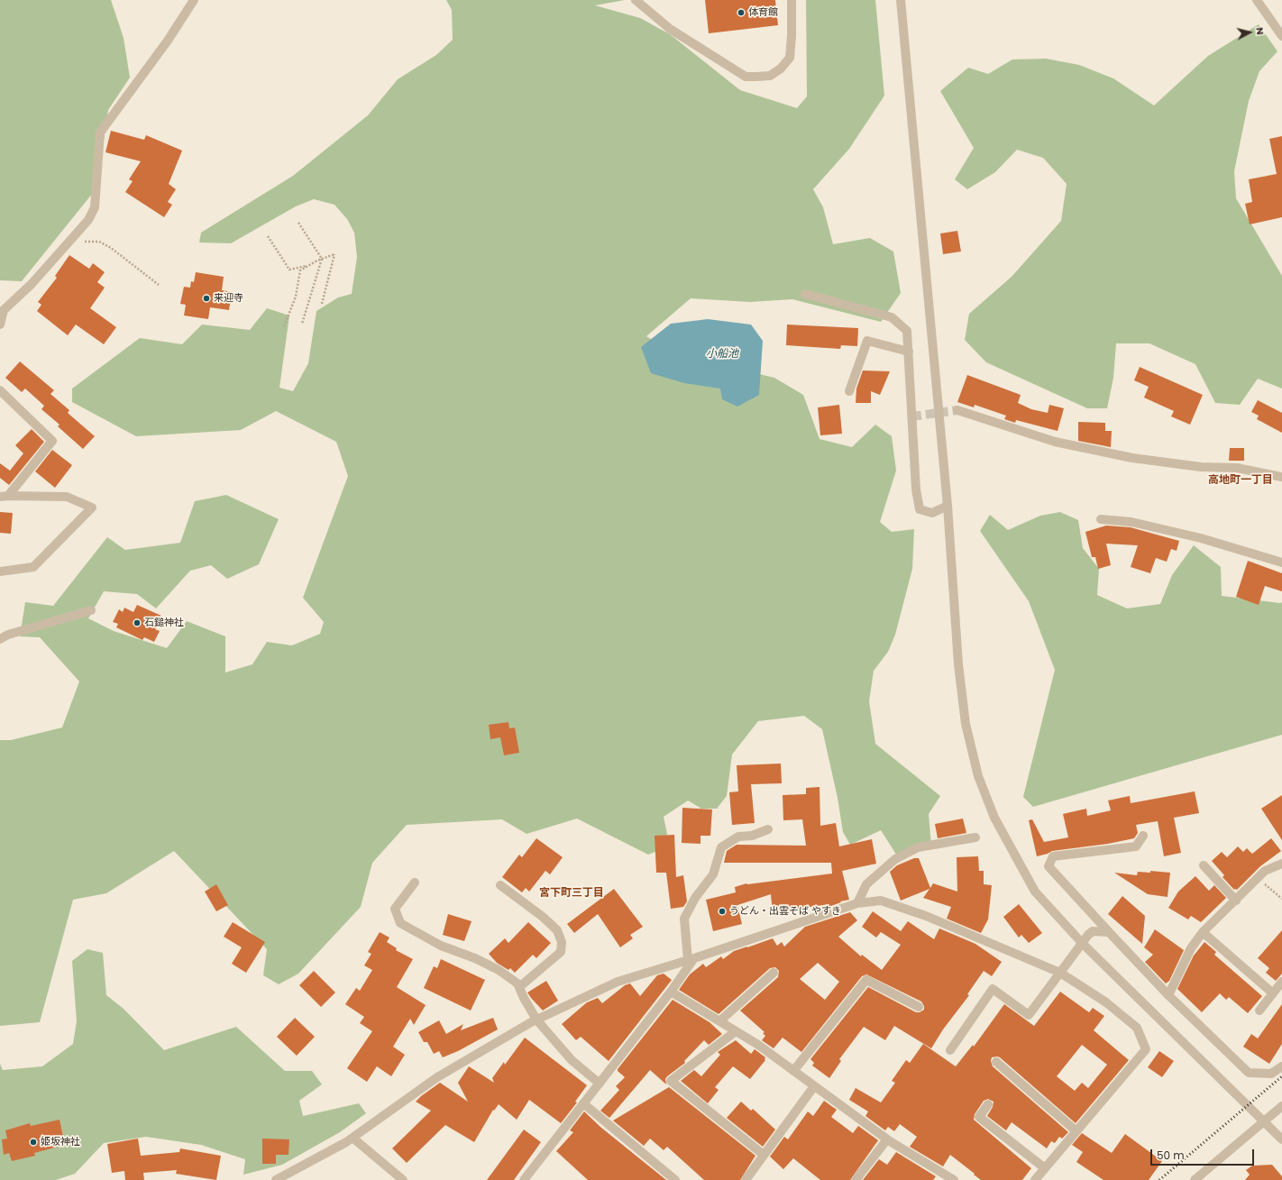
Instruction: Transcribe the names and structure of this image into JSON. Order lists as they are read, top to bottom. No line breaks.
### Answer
{"districts":["高地町一丁目","宮下町三丁目"],"water":["小船池"],"places":["体育館","来迎寺","石鎚神社","うどん・出雲そば やすき","姫坂神社"],"scale_bar":"50 m","north":"right"}
